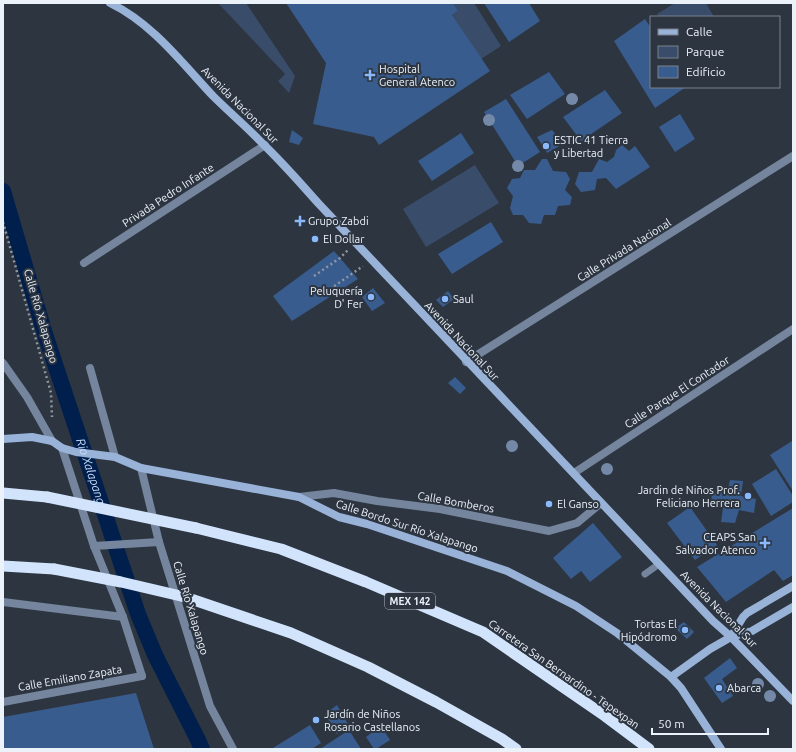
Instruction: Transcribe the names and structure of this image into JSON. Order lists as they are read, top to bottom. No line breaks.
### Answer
{"streets":{"highway":["MEX 142","Carretera San Bernardino - Tepexpan"],"main road":["Avenida Nacional Sur","Calle Bordo Sur Río Xalapango"],"street":["Privada Pedro Infante","Calle Privada Nacional","Calle Río Xalapango","Calle Parque El Contador","Calle Bomberos","Calle Emiliano Zapata"]},"crossings":[["Avenida Nacional Sur","Privada Pedro Infante"],["Avenida Nacional Sur","Calle Privada Nacional"],["Avenida Nacional Sur","Calle Parque El Contador"],["Avenida Nacional Sur","Calle Bomberos"],["Calle Río Xalapango","Calle Bordo Sur Río Xalapango"],["Calle Bomberos","Calle Bordo Sur Río Xalapango"]],"water":["Rio Xalapango"],"places":{"health":["Hospital General Atenco","Grupo Zabdi","CEAPS San Salvador Atenco"],"other":["ESTIC 41 Tierra y Libertad","El Dollar","Peluquería D' Fer","Saul","Jardin de Niños Prof. Feliciano Herrera","El Ganso","Tortas El Hipódromo","Abarca","Jardín de Niños Rosario Castellanos"]},"legend":["Calle","Parque","Edificio"],"scale_bar":"50 m"}
